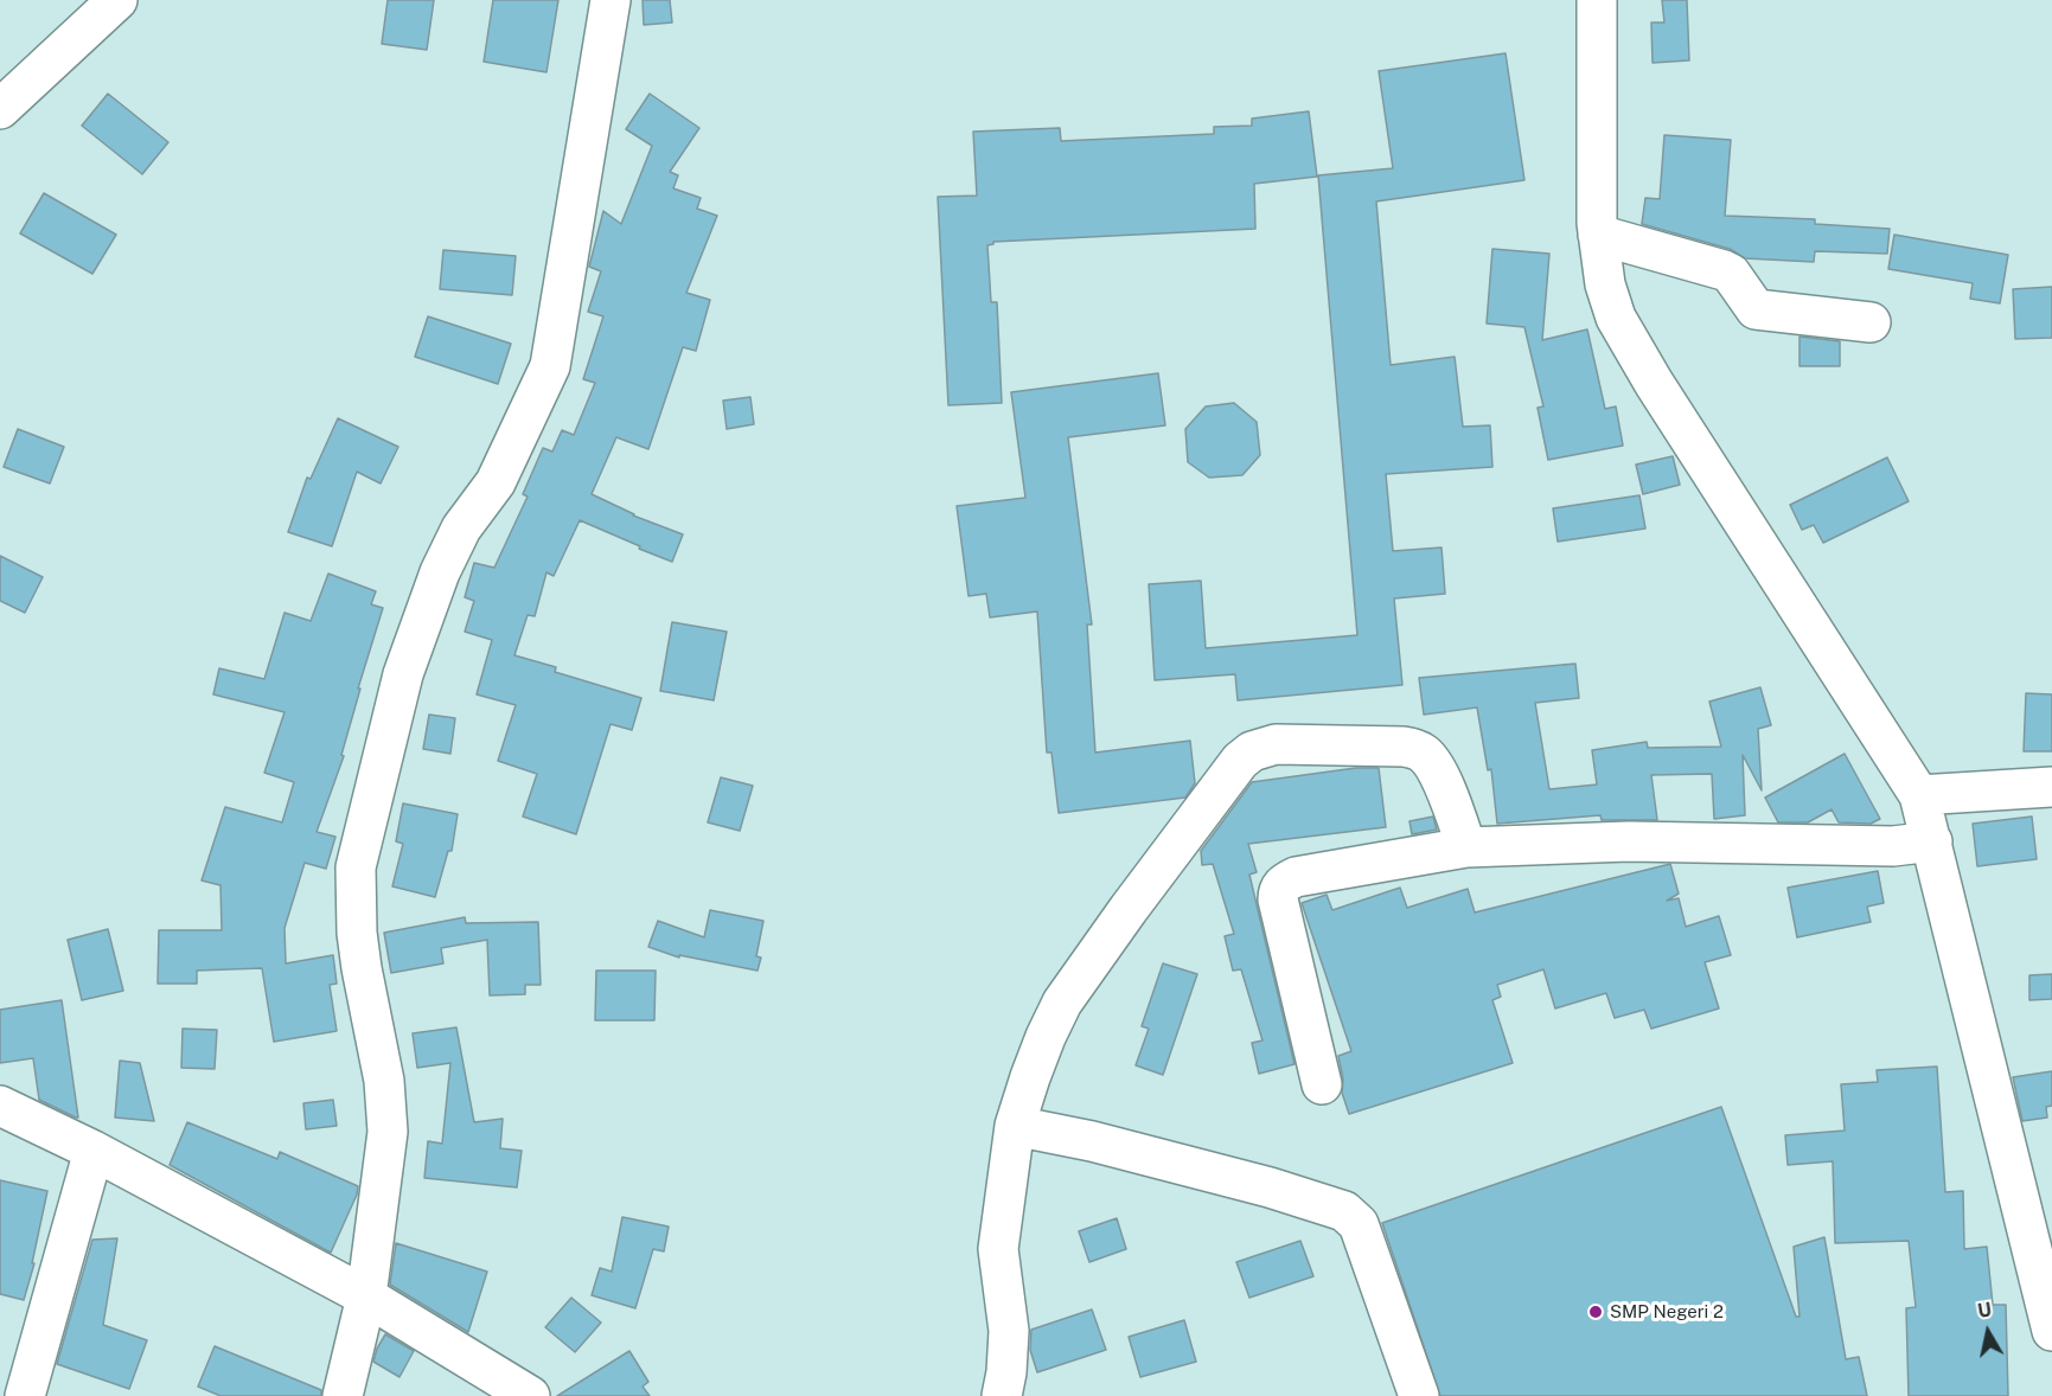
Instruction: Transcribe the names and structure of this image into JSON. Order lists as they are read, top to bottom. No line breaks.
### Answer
{"places":["SMP Negeri 2"],"north":"top"}
